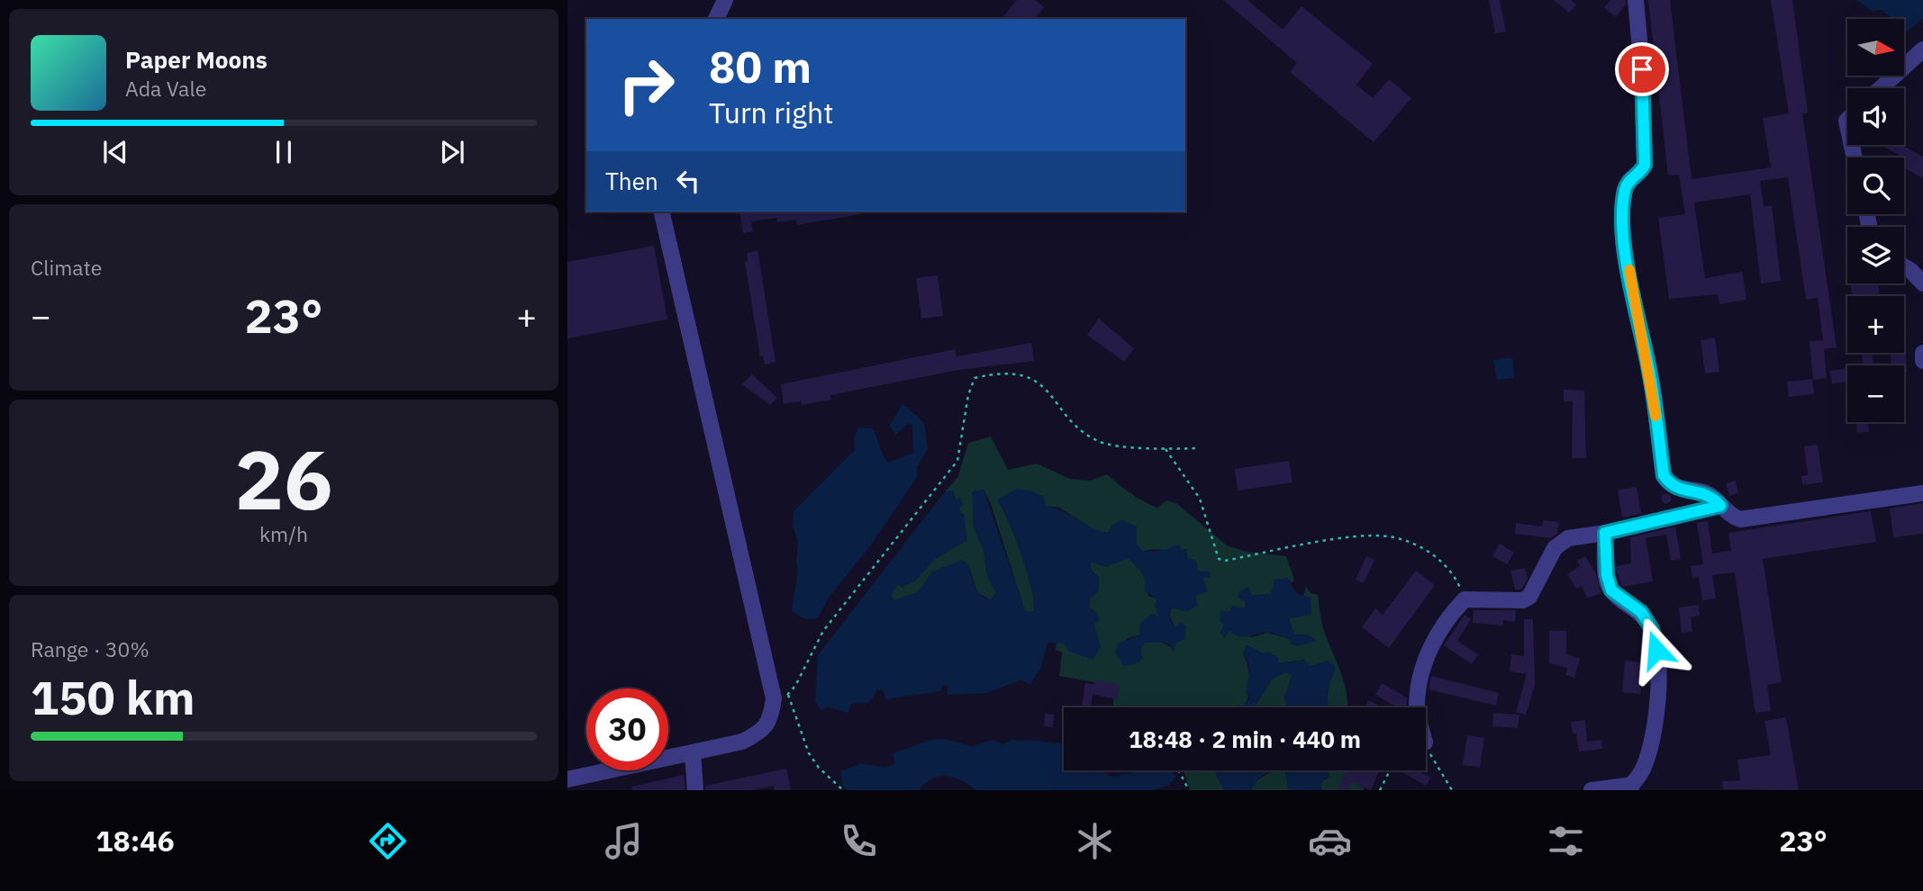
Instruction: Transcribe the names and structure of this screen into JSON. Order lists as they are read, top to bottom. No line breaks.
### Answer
{"north":"right","page":{"map_buttons":["+","−"],"turn":["80 m","Turn right"],"song":["Paper Moons","Ada Vale"],"then":"Then","tile":["Climate",["26","km/h"],["Range · 30%","150 km"]],"heat":["−","23°","+"],"limit":"30","trip":"18:48 · 2 min · 440 m","tabs":["18:46","23°"]}}
